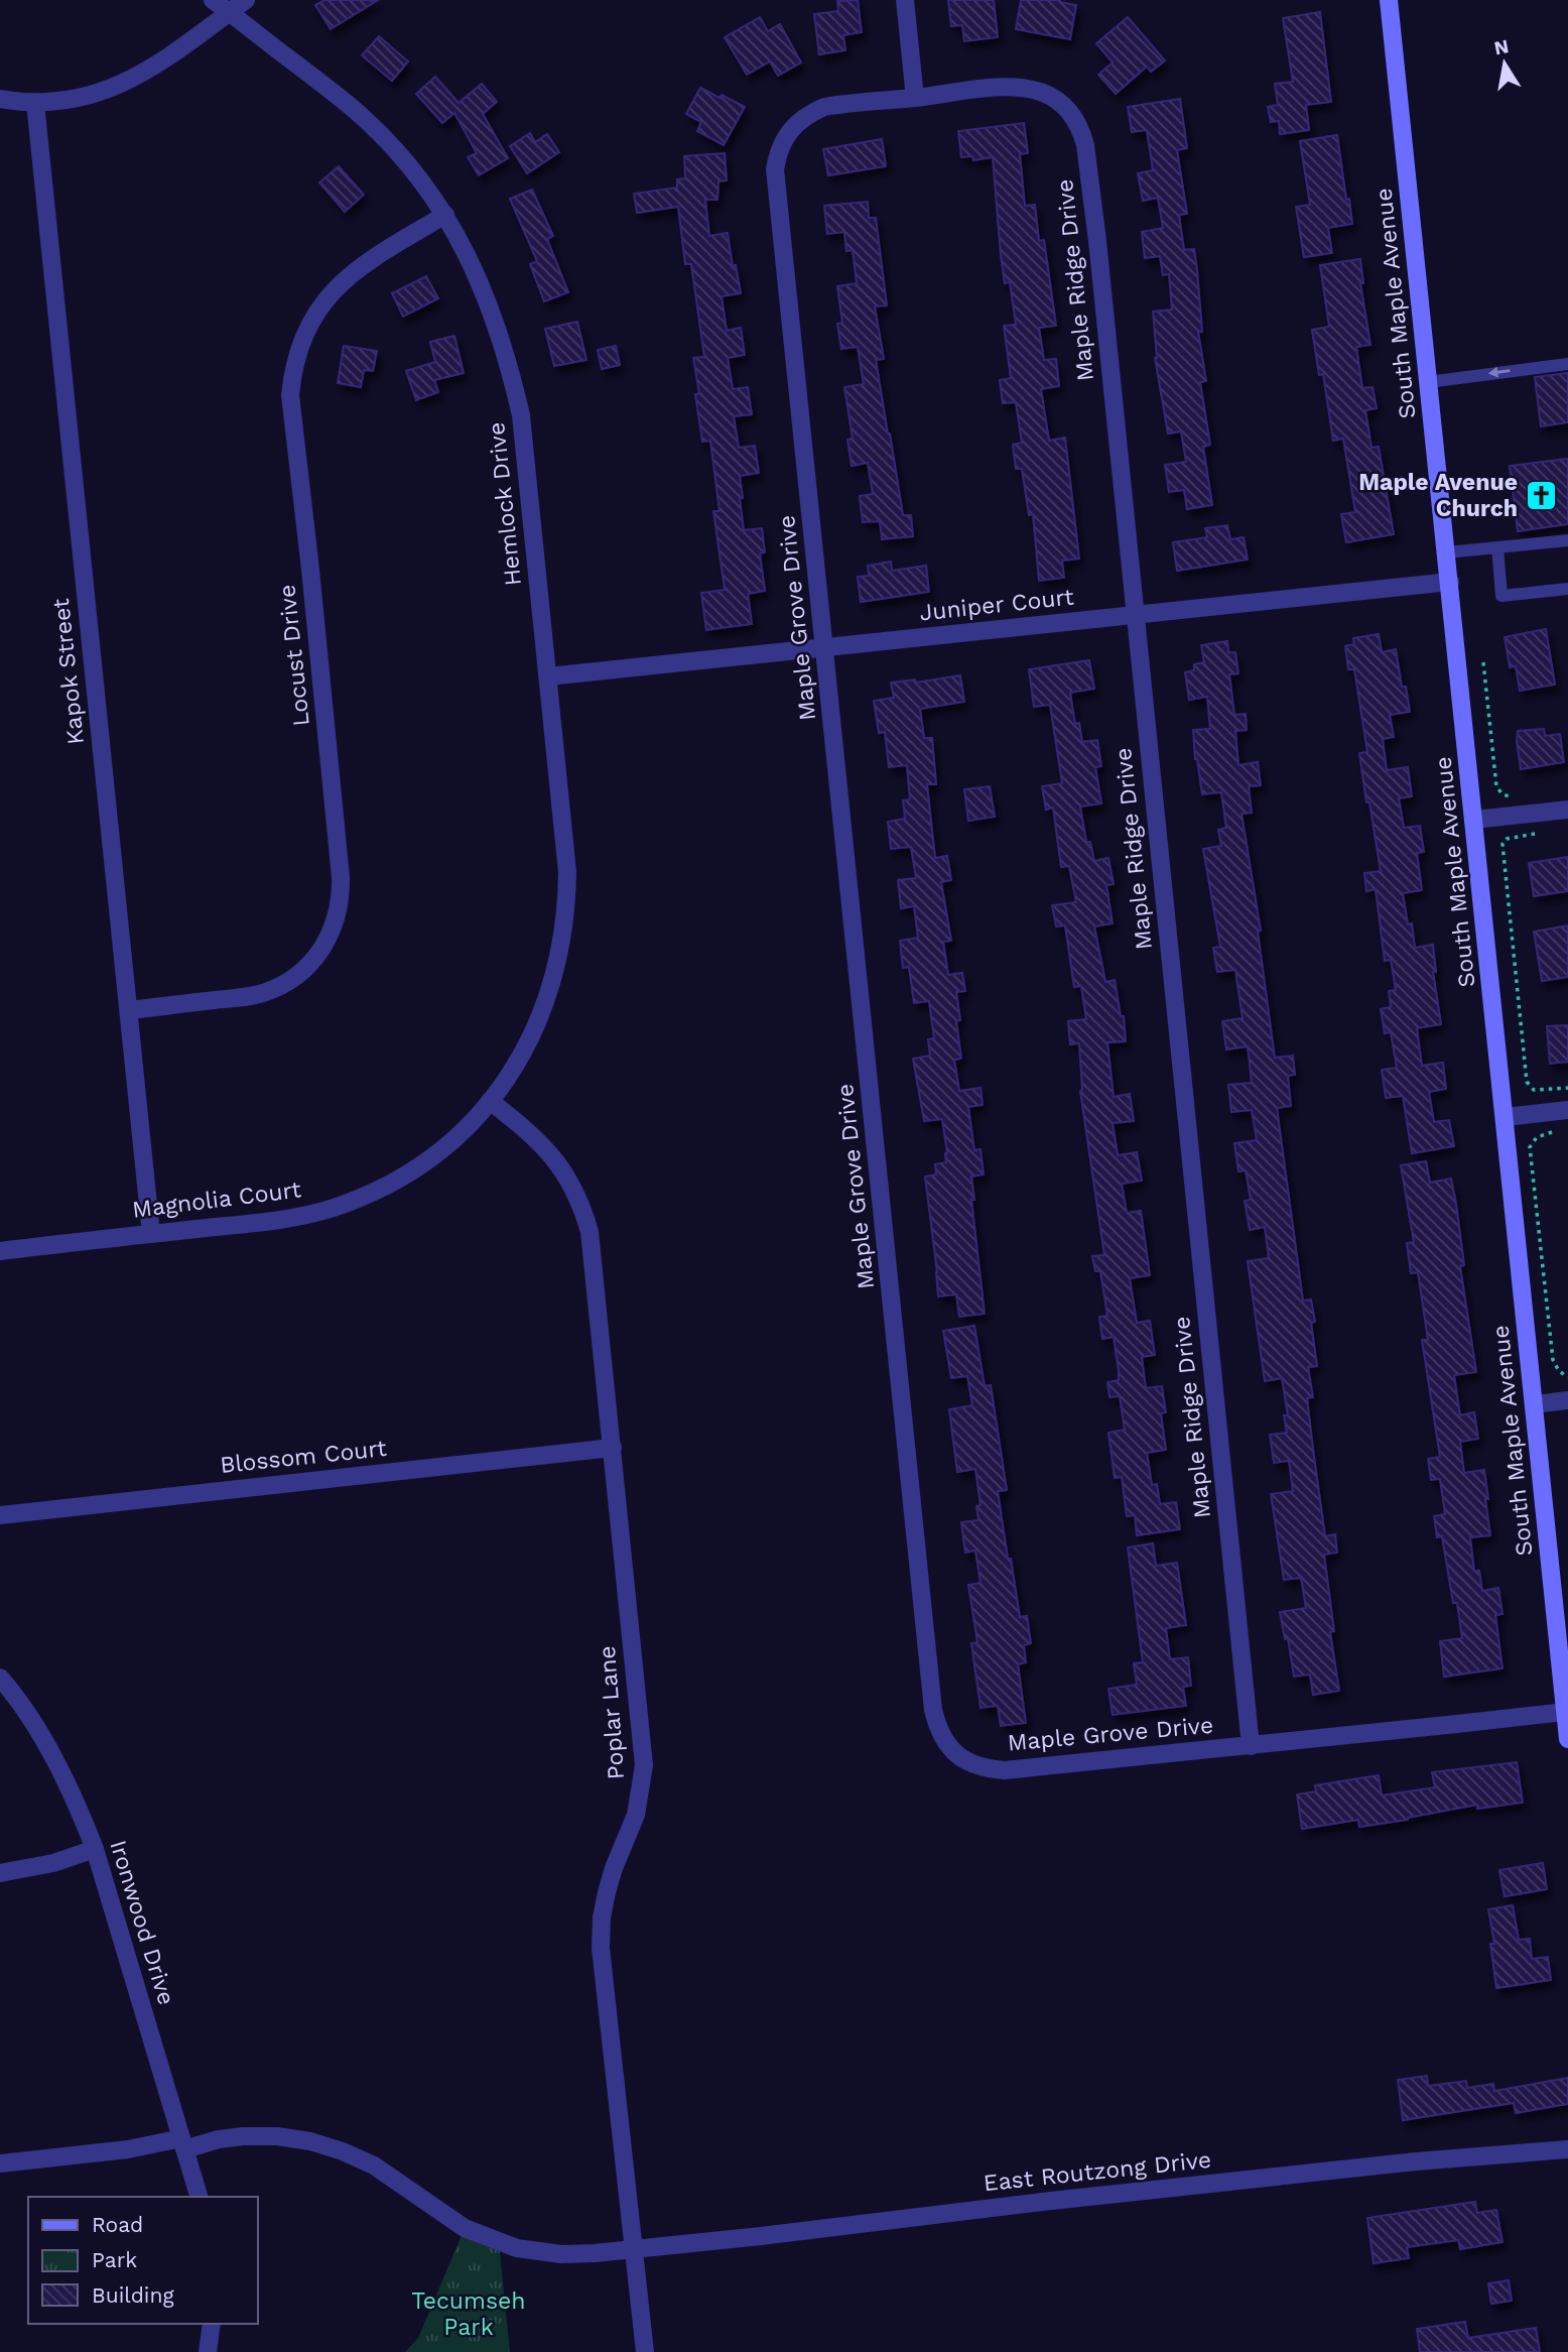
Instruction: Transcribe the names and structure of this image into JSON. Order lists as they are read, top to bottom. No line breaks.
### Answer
{"streets":{"main road":["South Maple Avenue"],"street":["Maple Ridge Drive","Hemlock Drive","Juniper Court","Maple Grove Drive","Locust Drive","Kapok Street","Magnolia Court","Blossom Court","Poplar Lane","Ironwood Drive","East Routzong Drive"]},"crossings":[["Maple Ridge Drive","Juniper Court"],["Maple Ridge Drive","Maple Grove Drive"],["South Maple Avenue","Juniper Court"],["South Maple Avenue","Maple Grove Drive"],["Hemlock Drive","Juniper Court"],["Hemlock Drive","Locust Drive"],["Hemlock Drive","Magnolia Court"],["Hemlock Drive","Poplar Lane"],["Juniper Court","Maple Grove Drive"],["Locust Drive","Kapok Street"],["Kapok Street","Magnolia Court"],["Magnolia Court","Poplar Lane"],["Blossom Court","Poplar Lane"],["Poplar Lane","East Routzong Drive"],["Ironwood Drive","East Routzong Drive"]],"parks":["Tecumseh Park"],"places":{"church":["Maple Avenue Church"]},"legend":["Road","Park","Building"],"north":"top"}
